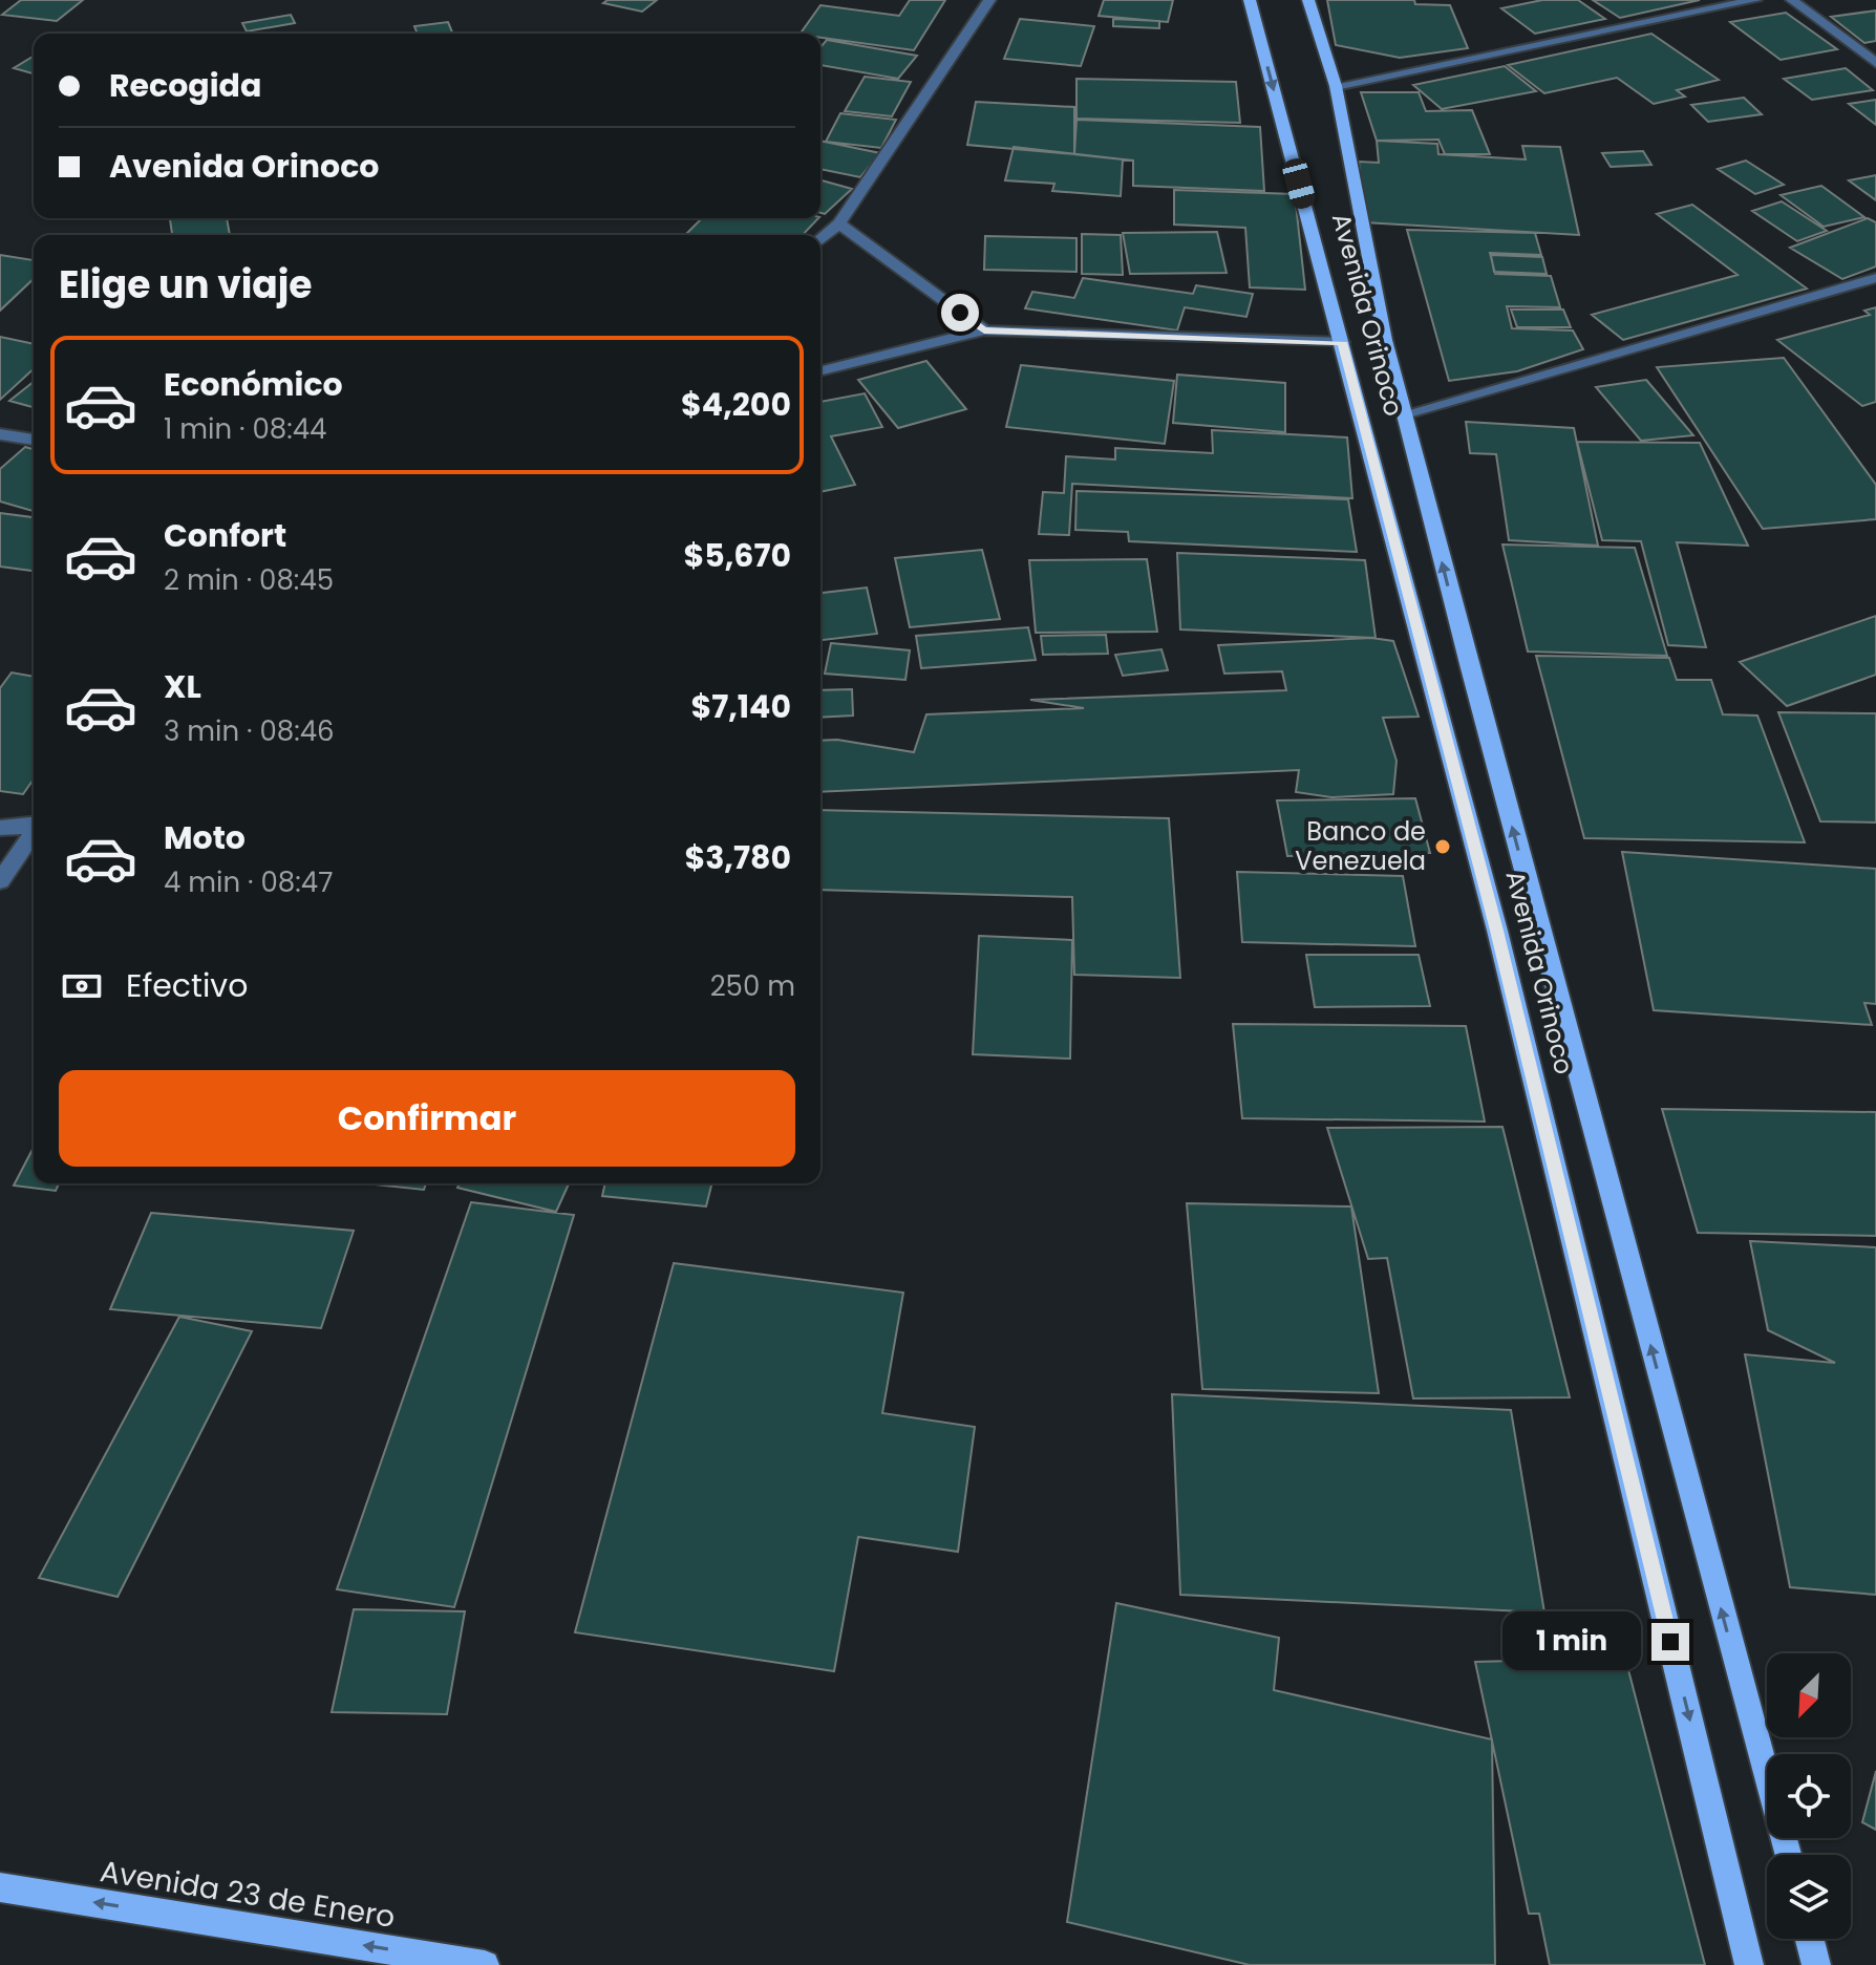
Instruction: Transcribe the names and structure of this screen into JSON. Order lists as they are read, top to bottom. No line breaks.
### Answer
{"streets":{"main road":["Avenida Orinoco","Avenida 23 de Enero"]},"one_way":["Avenida 23 de Enero"],"places":["Banco de Venezuela"],"north":"bottom left","page":{"banner":["Recogida","Avenida Orinoco"],"heading":"Elige un viaje","list":[{"name":"Económico","note":"1 min · 08:44","value":"$4,200"},{"name":"Confort","note":"2 min · 08:45","value":"$5,670"},{"name":"XL","note":"3 min · 08:46","value":"$7,140"},{"name":"Moto","note":"4 min · 08:47","value":"$3,780"}],"pay":["Efectivo","250 m"],"buttons":"Confirmar","bubble":"1 min"}}
